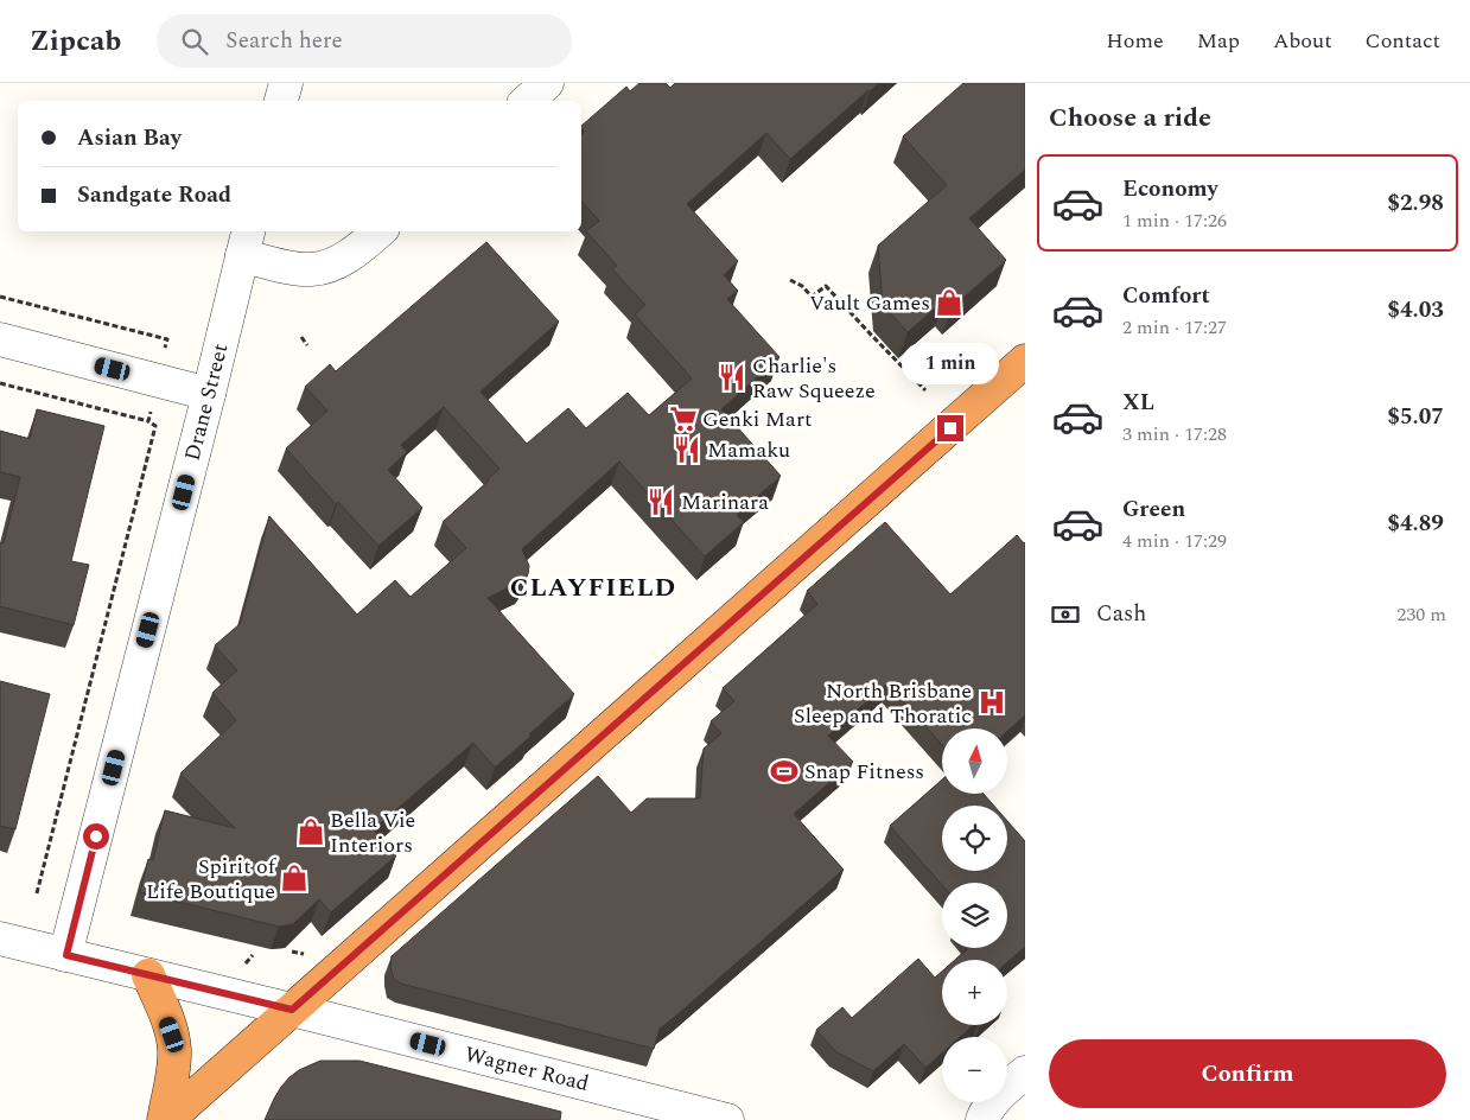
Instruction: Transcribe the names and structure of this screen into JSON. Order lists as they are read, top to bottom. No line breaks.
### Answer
{"streets":{"street":["Drane Street","Wagner Road"]},"crossings":[["Drane Street","Wagner Road"]],"districts":["CLAYFIELD"],"places":{"shop":["Vault Games","Bella Vie Interiors","Spirit of Life Boutique"],"restaurant":["Charlie's Raw Squeeze","Mamaku","Marinara"],"supermarket":["Genki Mart"],"hospital":["North Brisbane Sleep and Thoratic"],"sports":["Snap Fitness"]},"north":"top","page":{"header":"Zipcab","search":"Search here","nav":["Home","Map","About","Contact"],"heading":"Choose a ride","banner":["Asian Bay","Sandgate Road"],"list":[{"name":"Economy","note":"1 min · 17:26","value":"$2.98"},{"name":"Comfort","note":"2 min · 17:27","value":"$4.03"},{"name":"XL","note":"3 min · 17:28","value":"$5.07"},{"name":"Green","note":"4 min · 17:29","value":"$4.89"}],"bubble":"1 min","pay":["Cash","230 m"],"map_buttons":["+","−"],"buttons":"Confirm"}}
